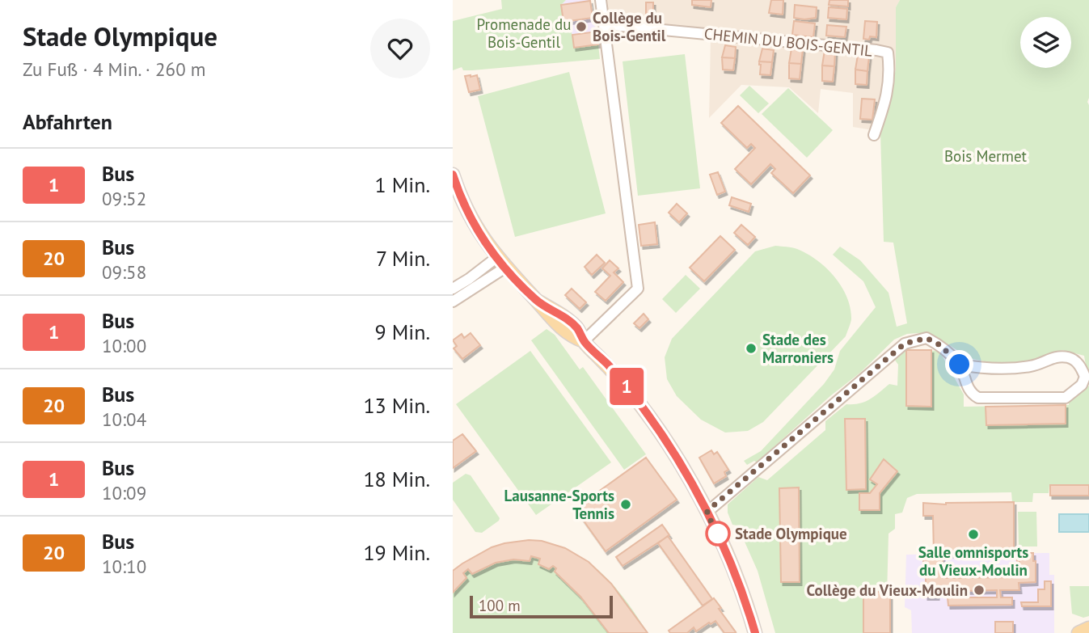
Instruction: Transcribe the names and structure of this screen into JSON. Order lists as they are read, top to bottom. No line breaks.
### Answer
{"streets":{"street":["CHEMIN DU BOIS-GENTIL"]},"parks":["Promenade du Bois-Gentil","Bois Mermet"],"places":["Collège du Bois-Gentil","Stade des Marroniers","Lausanne-Sports Tennis","Stade Olympique","Salle omnisports du Vieux-Moulin","Collège du Vieux-Moulin"],"lines":["bus line 1"],"scale_bar":"100 m","page":{"heading":[["Stade Olympique","Zu Fuß · 4 Min. · 260 m"],"Abfahrten"],"on_map":"1","list":[{"mark":"1","name":"Bus","note":"09:52","value":"1 Min."},{"mark":"20","name":"Bus","note":"09:58","value":"7 Min."},{"mark":"1","name":"Bus","note":"10:00","value":"9 Min."},{"mark":"20","name":"Bus","note":"10:04","value":"13 Min."},{"mark":"1","name":"Bus","note":"10:09","value":"18 Min."},{"mark":"20","name":"Bus","note":"10:10","value":"19 Min."}],"scale":"100 m"}}
